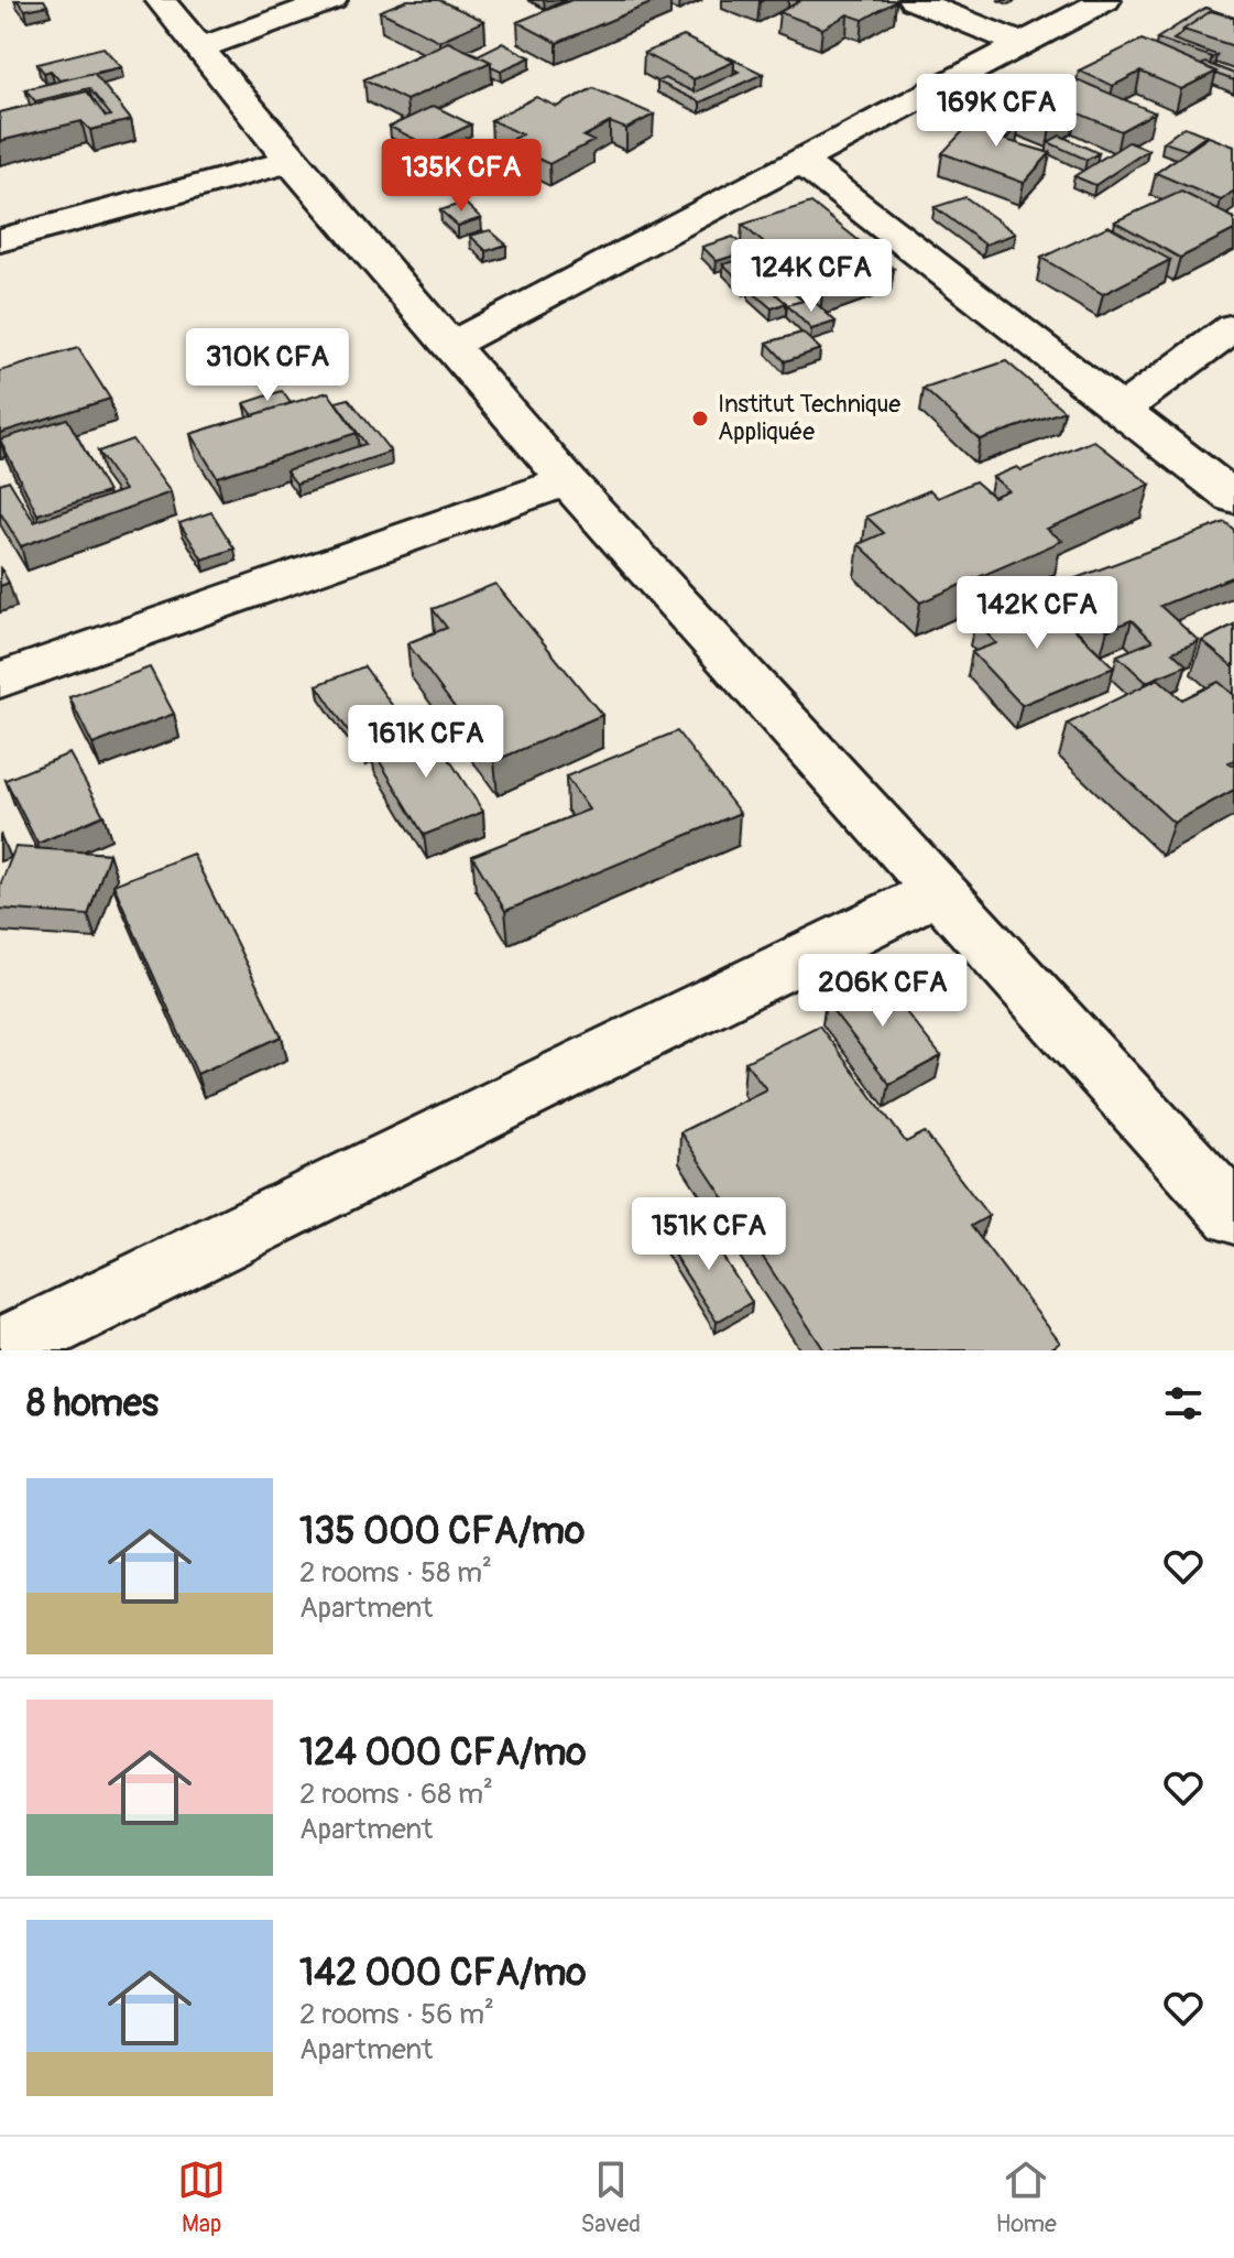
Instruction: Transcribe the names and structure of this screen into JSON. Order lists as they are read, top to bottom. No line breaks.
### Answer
{"places":["Institut Technique Appliquée"],"page":{"price":["169K CFA","135K CFA","124K CFA","310K CFA","142K CFA","161K CFA","206K CFA","151K CFA"],"heading":"8 homes","list":[{"name":"135 000 CFA/mo","note":"2 rooms · 58 m² · Apartment"},{"name":"124 000 CFA/mo","note":"2 rooms · 68 m² · Apartment"},{"name":"142 000 CFA/mo","note":"2 rooms · 56 m² · Apartment"}],"tabs":["Map","Saved","Home"]}}
